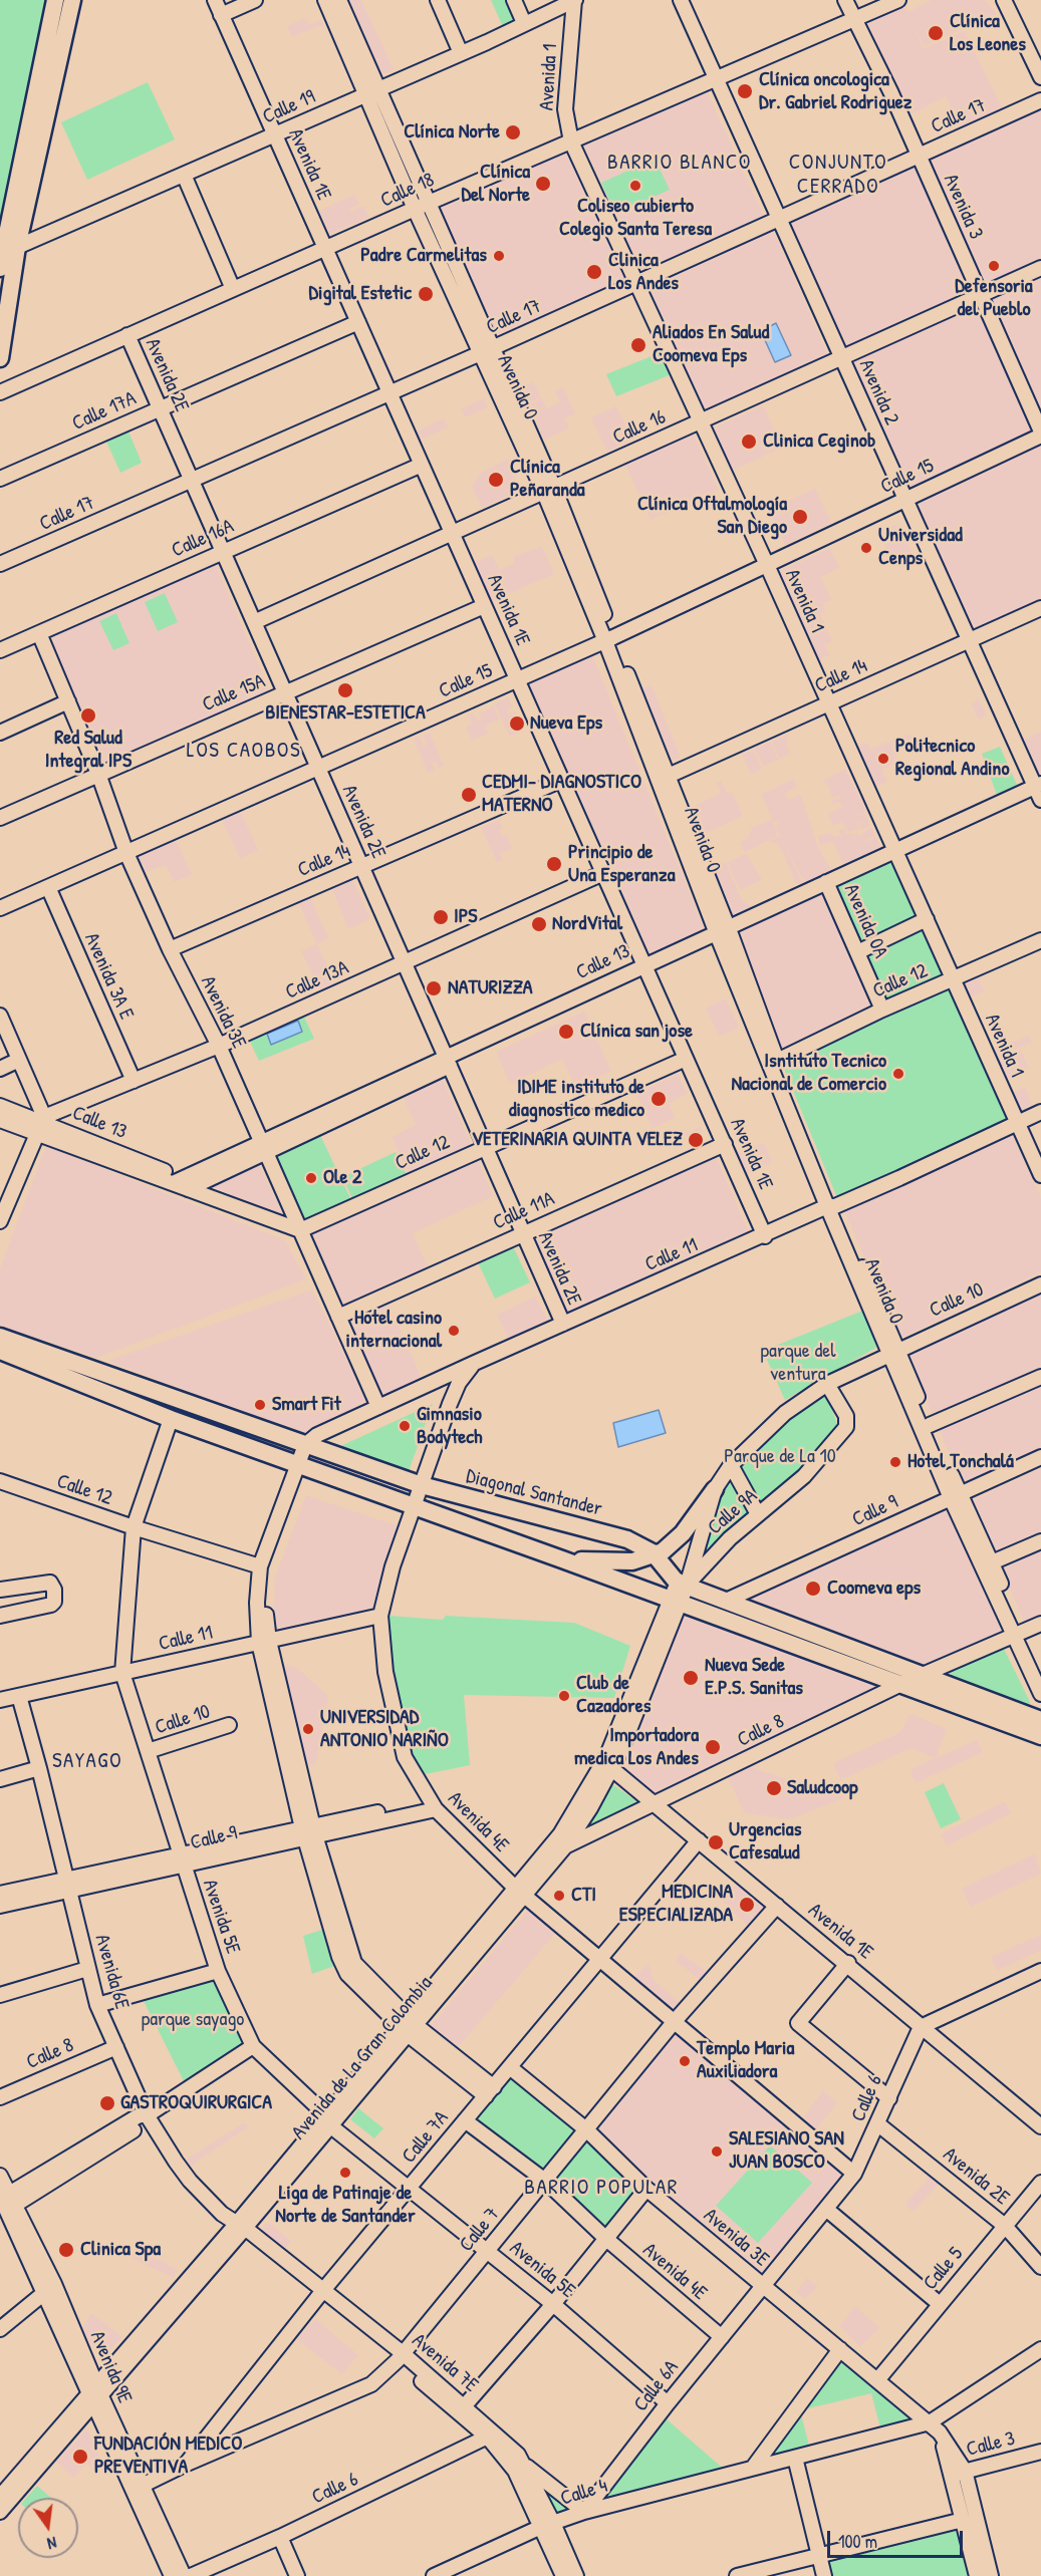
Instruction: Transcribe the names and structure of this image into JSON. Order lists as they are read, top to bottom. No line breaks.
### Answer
{"streets":{"main road":["Diagonal Santander"],"street":["Avenida 1","Calle 19","Calle 17","Avenida 1E","Calle 18","Avenida 3","Avenida 2E","Avenida 0","Avenida 2","Calle 17A","Calle 16","Calle 15","Calle 16A","Calle 14","Calle 15A","Avenida 0A","Calle 13","Avenida 3A E","Calle 13A","Calle 12","Avenida 3E","Calle 11A","Calle 11","Calle 10","Calle 9","Calle 9A","Calle 8","Avenida 4E","Avenida 5E","Avenida 6E","Avenida de La Gran Colombia","Calle 6","Calle 7A","Calle 7","Calle 5","Avenida 7E","Avenida 9E","Calle 6A","Calle 3","Calle 4"]},"crossings":[["Avenida 1","Calle 19"],["Avenida 1","Calle 17"],["Avenida 1","Calle 18"],["Avenida 1","Calle 16"],["Avenida 1","Calle 15"],["Avenida 1","Calle 14"],["Avenida 1","Calle 13"],["Avenida 1","Calle 12"],["Avenida 1","Calle 11"],["Calle 19","Avenida 1E"],["Calle 19","Avenida 0"],["Calle 17","Avenida 1E"],["Calle 17","Avenida 3"],["Calle 17","Avenida 2E"],["Calle 17","Avenida 0"],["Calle 17","Avenida 2"],["Avenida 1E","Calle 18"],["Avenida 1E","Calle 17A"],["Avenida 1E","Calle 16"],["Avenida 1E","Calle 15"],["Avenida 1E","Calle 16A"],["Avenida 1E","Calle 14"],["Avenida 1E","Calle 15A"],["Avenida 1E","Calle 13"],["Avenida 1E","Calle 13A"],["Avenida 1E","Calle 12"],["Avenida 1E","Calle 11A"],["Avenida 1E","Calle 11"],["Avenida 1E","Calle 8"],["Avenida 1E","Avenida de La Gran Colombia"],["Avenida 1E","Calle 6"],["Avenida 1E","Calle 7A"],["Avenida 1E","Calle 7"],["Calle 18","Avenida 3"],["Calle 18","Avenida 2E"],["Calle 18","Avenida 0"],["Calle 18","Avenida 2"],["Avenida 3","Calle 16"],["Avenida 3","Calle 15"],["Avenida 2E","Calle 17A"],["Avenida 2E","Calle 16"],["Avenida 2E","Calle 15"],["Avenida 2E","Calle 16A"],["Avenida 2E","Calle 14"],["Avenida 2E","Calle 15A"],["Avenida 2E","Calle 13"],["Avenida 2E","Calle 13A"],["Avenida 2E","Calle 12"],["Avenida 2E","Calle 11A"],["Avenida 2E","Calle 11"],["Avenida 2E","Calle 6"],["Avenida 2E","Calle 5"],["Avenida 0","Calle 16"],["Avenida 0","Calle 15"],["Avenida 0","Calle 14"],["Avenida 0","Calle 13"],["Avenida 0","Calle 12"],["Avenida 0","Calle 11"],["Avenida 0","Calle 10"],["Avenida 0","Calle 9"],["Avenida 0","Calle 8"],["Avenida 2","Calle 16"],["Avenida 2","Calle 15"],["Avenida 2","Calle 14"],["Avenida 2","Calle 13"],["Calle 15","Avenida 3A E"],["Calle 15","Avenida 3E"],["Calle 16A","Avenida 3E"],["Calle 14","Avenida 3E"],["Calle 15A","Avenida 3E"],["Avenida 0A","Calle 13"],["Avenida 0A","Calle 12"],["Calle 13","Calle 13A"],["Calle 13","Avenida 3E"],["Avenida 3A E","Calle 13A"],["Calle 13A","Avenida 3E"],["Calle 12","Avenida 3E"],["Calle 12","Avenida 5E"],["Avenida 3E","Calle 11A"],["Avenida 3E","Calle 11"],["Avenida 3E","Calle 6"],["Avenida 3E","Calle 7A"],["Avenida 3E","Calle 7"],["Avenida 3E","Calle 5"],["Avenida 3E","Calle 6A"],["Avenida 3E","Calle 4"],["Calle 11","Diagonal Santander"],["Calle 11","Avenida 4E"],["Calle 11","Avenida 5E"],["Calle 11","Avenida 6E"],["Calle 10","Diagonal Santander"],["Calle 10","Calle 9A"],["Calle 10","Avenida 5E"],["Calle 10","Avenida de La Gran Colombia"],["Diagonal Santander","Calle 9"],["Diagonal Santander","Calle 9A"],["Diagonal Santander","Calle 8"],["Diagonal Santander","Avenida 4E"],["Diagonal Santander","Avenida de La Gran Colombia"],["Calle 9","Avenida 4E"],["Calle 9","Avenida 5E"],["Calle 9","Avenida 6E"],["Calle 9A","Avenida de La Gran Colombia"],["Calle 8","Avenida 6E"],["Calle 8","Avenida de La Gran Colombia"],["Avenida 4E","Avenida de La Gran Colombia"],["Avenida 4E","Calle 6"],["Avenida 4E","Calle 7A"],["Avenida 4E","Calle 7"],["Avenida 4E","Calle 6A"],["Avenida 5E","Avenida de La Gran Colombia"],["Avenida 5E","Calle 7A"],["Avenida 5E","Calle 7"],["Avenida 5E","Calle 6A"],["Avenida 6E","Avenida de La Gran Colombia"],["Avenida 6E","Avenida 7E"],["Avenida de La Gran Colombia","Avenida 7E"],["Avenida de La Gran Colombia","Avenida 9E"],["Calle 6","Avenida 7E"],["Calle 6","Calle 6A"],["Calle 7A","Calle 7"],["Calle 7A","Avenida 7E"],["Calle 7","Avenida 7E"],["Calle 7","Avenida 9E"],["Avenida 7E","Calle 4"],["Calle 6A","Calle 4"]],"districts":["BARRIO BLANCO","CONJUNTO CERRADO","LOS CAOBOS","SAYAGO","BARRIO POPULAR"],"parks":["parque del ventura","Parque de La 10","parque sayago"],"places":["Clínica Los Leones","Clínica oncologica Dr. Gabriel Rodriguez","Clínica Norte","Clínica Del Norte","Coliseo cubierto Colegio Santa Teresa","Padre Carmelitas","Defensoria del Pueblo","Clinica Los Andes","Digital Estetic","Aliados En Salud Coomeva Eps","Clinica Ceginob","Clínica Peñaranda","Clínica Oftalmología San Diego","Universidad Cenps","BIENESTAR-ESTETICA","Red Salud Integral IPS","Nueva Eps","Politecnico Regional Andino","CEDMI- DIAGNOSTICO MATERNO","Principio de Una Esperanza","IPS","NordVital","NATURIZZA","Clínica san jose","Isntituto Tecnico Nacional de Comercio","IDIME instituto de diagnostico medico","VETERINARIA QUINTA VELEZ","Ole 2","Hotel casino internacional","Smart Fit","Gimnasio Bodytech","Hotel Tonchalá","Coomeva eps","Nueva Sede E.P.S. Sanitas","Club de Cazadores","UNIVERSIDAD ANTONIO NARIÑO","Importadora medica Los Andes","Saludcoop","Urgencias Cafesalud","CTI","MEDICINA ESPECIALIZADA","Templo Maria Auxiliadora","GASTROQUIRURGICA","SALESIANO SAN JUAN BOSCO","Liga de Patinaje de Norte de Santander","Clinica Spa","FUNDACIÓN MEDICO PREVENTIVA"],"scale_bar":"100 m","north":"bottom"}
